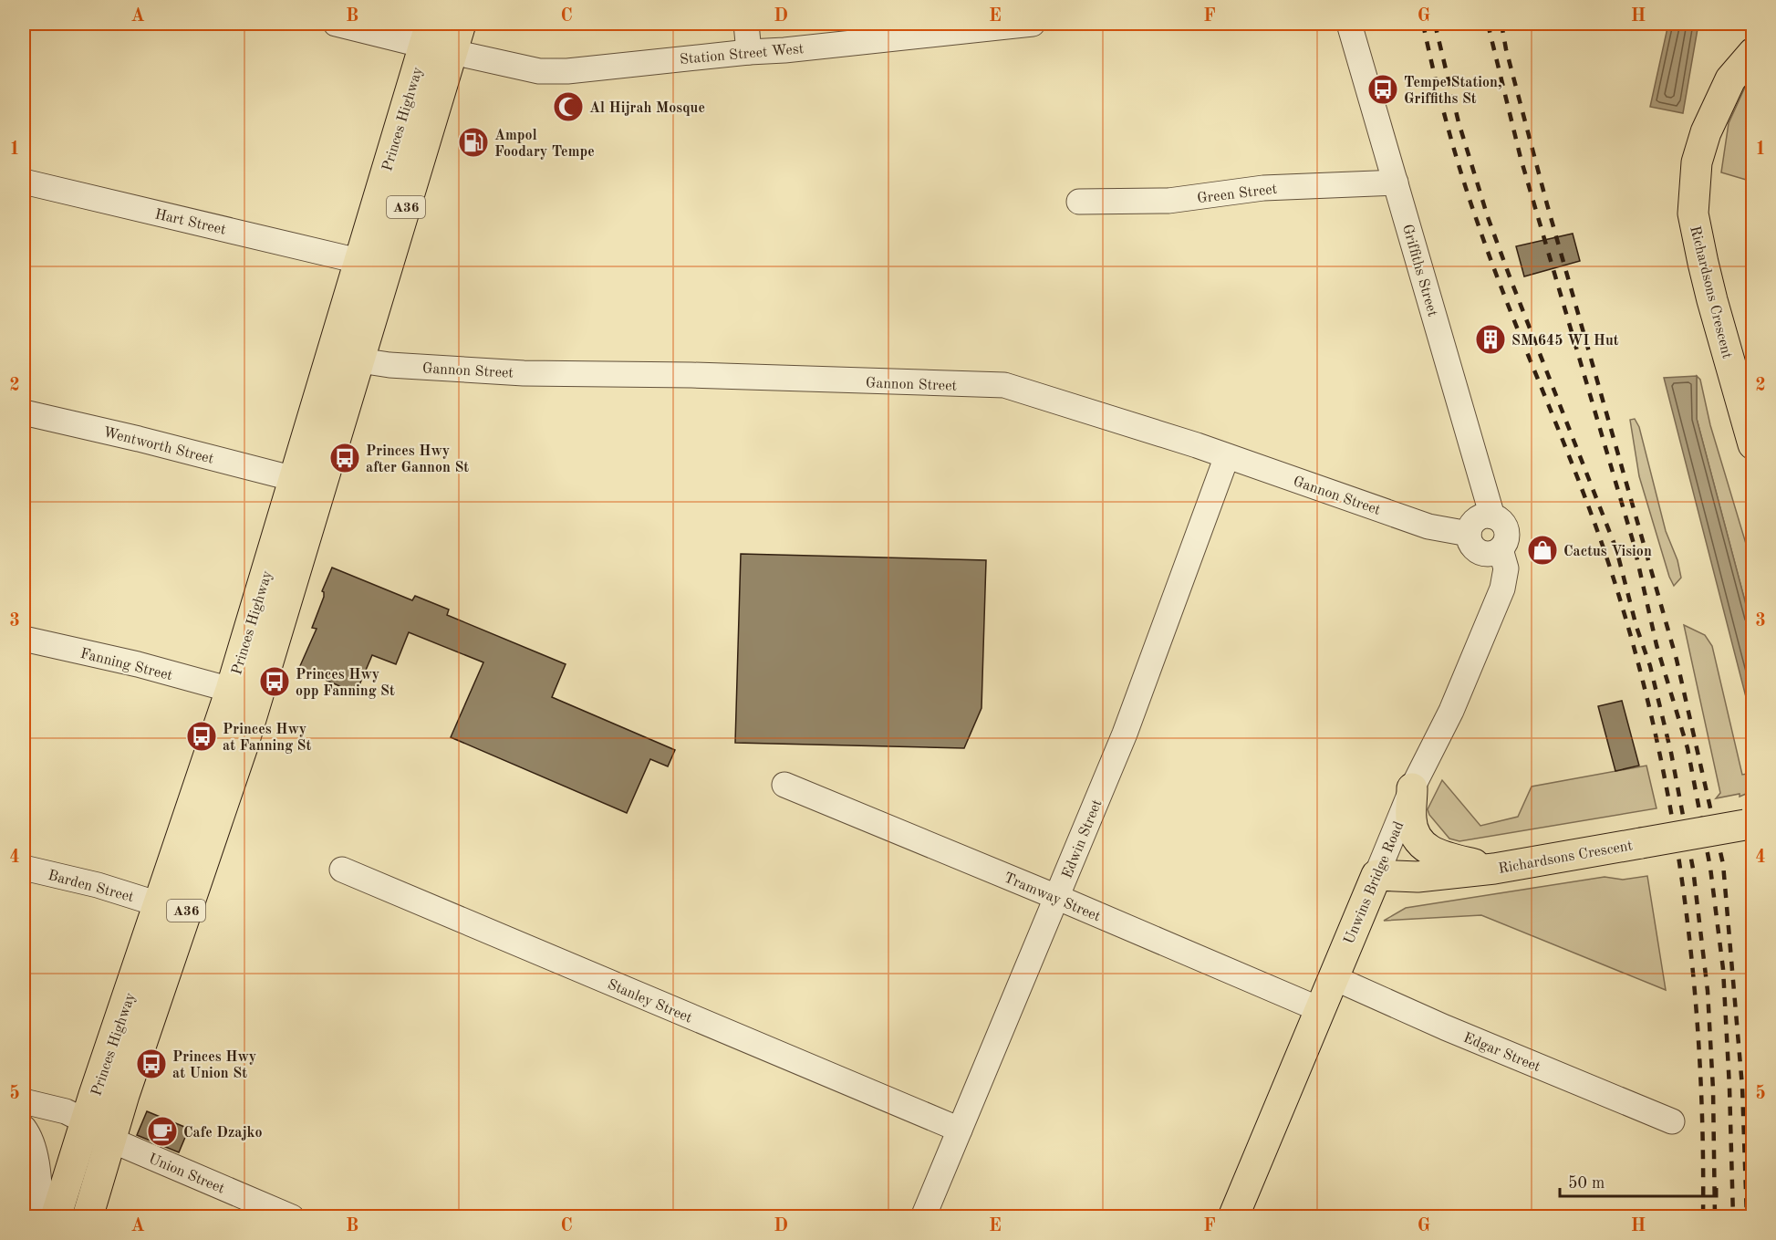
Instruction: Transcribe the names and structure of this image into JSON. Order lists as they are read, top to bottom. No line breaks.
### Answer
{"streets":{"main road":["Princes Highway","A36","Richardsons Crescent","Unwins Bridge Road"],"street":["Station Street West","Green Street","Hart Street","Griffiths Street","Gannon Street","Wentworth Street","Fanning Street","Edwin Street","Barden Street","Tramway Street","Stanley Street","Edgar Street","Union Street"]},"crossings":[["Station Street West","Princes Highway"],["Princes Highway","Hart Street"],["Princes Highway","Gannon Street"],["Princes Highway","Wentworth Street"],["Princes Highway","Fanning Street"],["Princes Highway","Barden Street"],["Princes Highway","Union Street"],["Green Street","Griffiths Street"],["Griffiths Street","Gannon Street"],["Griffiths Street","Unwins Bridge Road"],["Richardsons Crescent","Unwins Bridge Road"],["Gannon Street","Edwin Street"],["Gannon Street","Unwins Bridge Road"],["Edwin Street","Tramway Street"],["Edwin Street","Stanley Street"],["Unwins Bridge Road","Tramway Street"],["Unwins Bridge Road","Edgar Street"]],"places":{"bus stop":["Tempe Station, Griffiths St","Princes Hwy after Gannon St","Princes Hwy opp Fanning St","Princes Hwy at Fanning St","Princes Hwy at Union St"],"mosque":["Al Hijrah Mosque"],"fuel station":["Ampol Foodary Tempe"],"building":["SM 645 WI Hut"],"shop":["Cactus Vision"],"cafe":["Cafe Dzajko"]},"scale_bar":"50 m","grid":{"columns":["A","B","C","D","E","F","G","H"],"rows":["1","2","3","4","5"]}}
